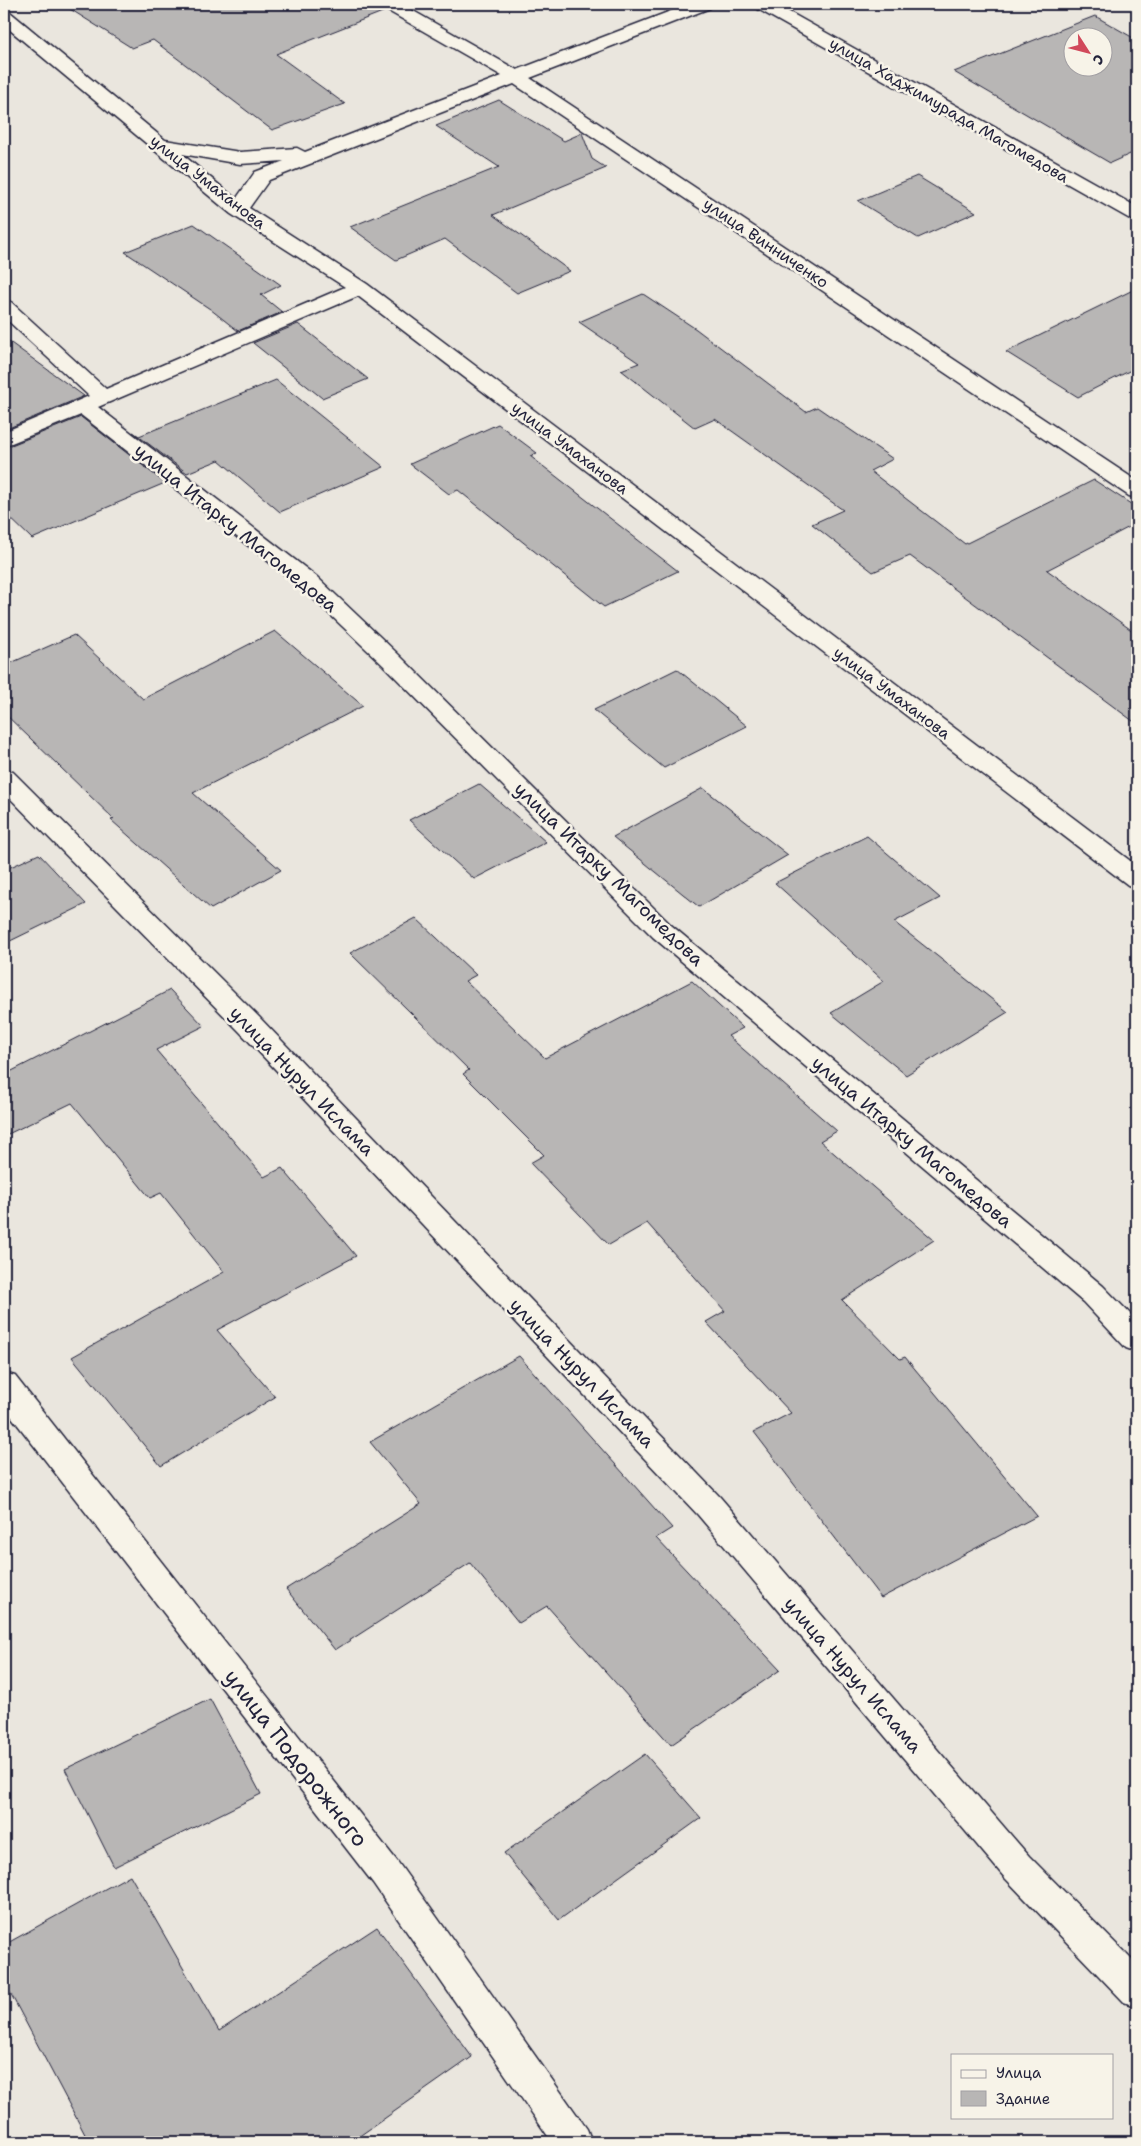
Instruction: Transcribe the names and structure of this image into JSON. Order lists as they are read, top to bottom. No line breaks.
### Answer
{"streets":{"street":["улица Хаджимурада Магомедова","улица Умаханова","улица Винниченко","улица Итарку Магомедова","улица Нурул Ислама","улица Подорожного"]},"legend":["Улица","Здание"],"north":"bottom right"}
